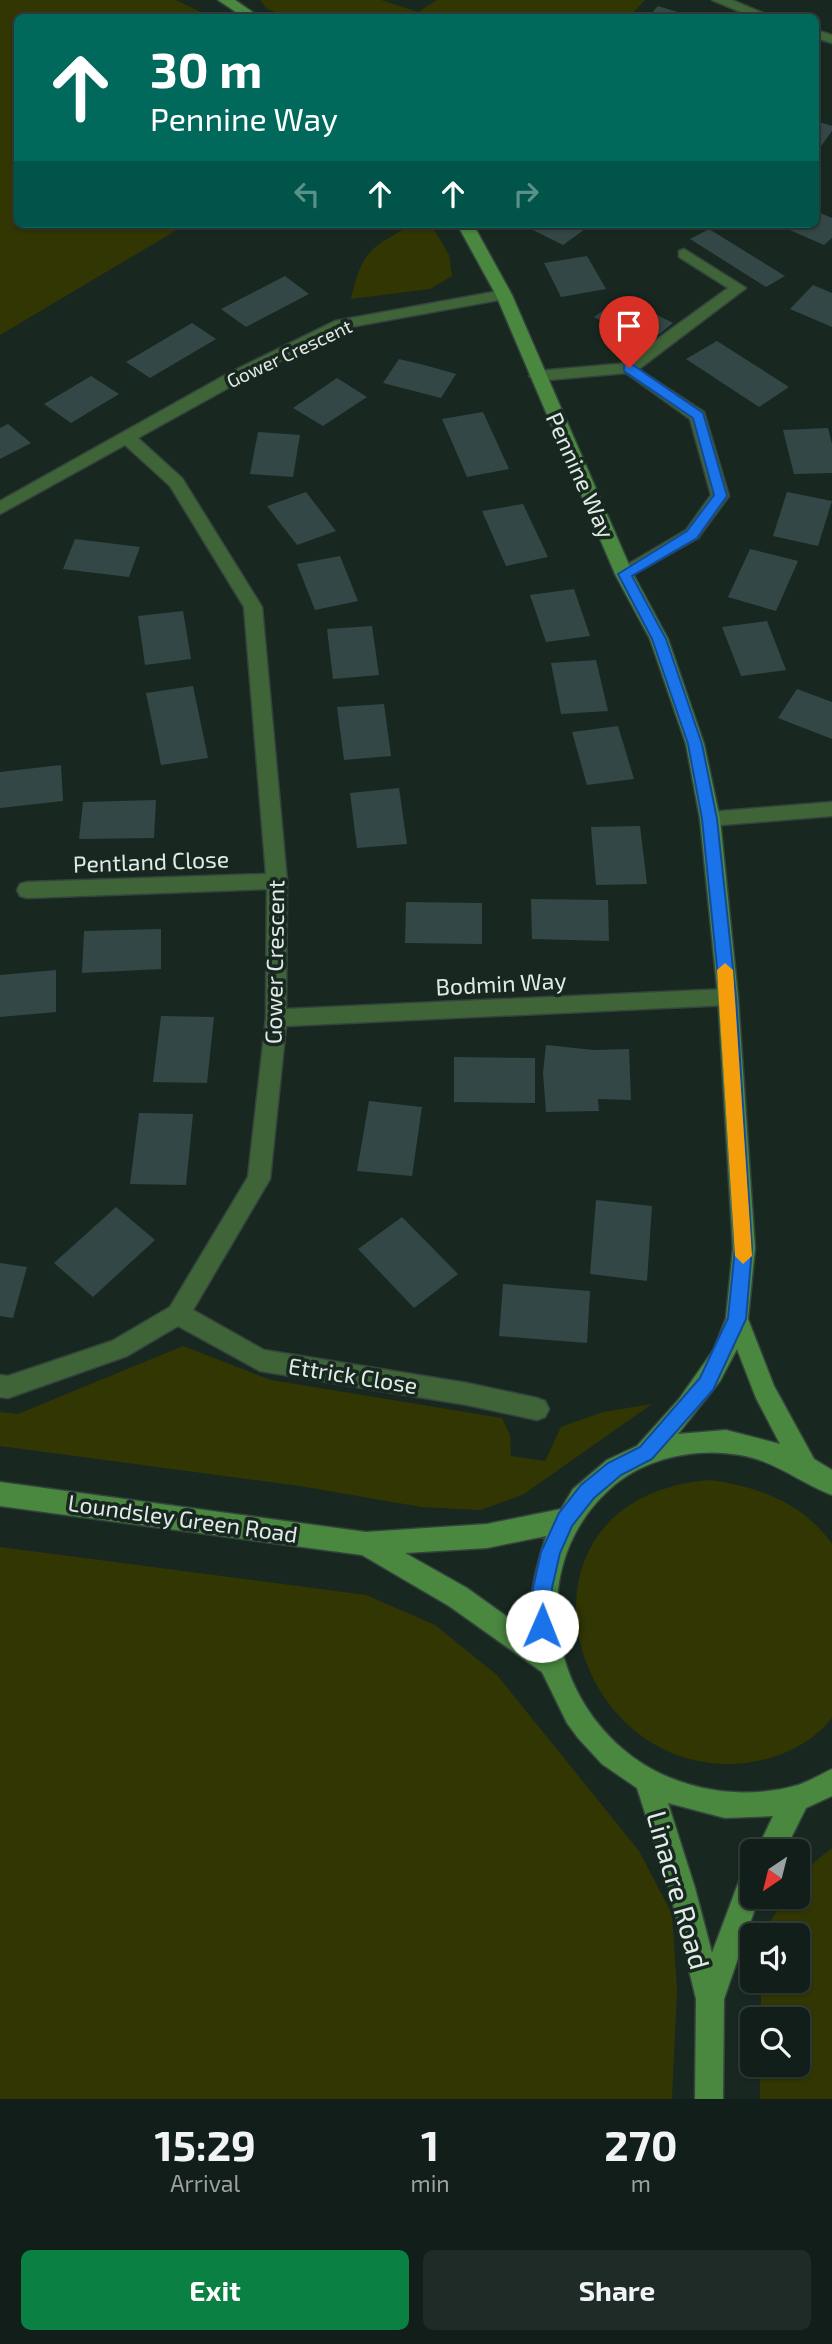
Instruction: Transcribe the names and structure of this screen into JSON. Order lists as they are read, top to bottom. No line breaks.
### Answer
{"streets":{"street":["Gower Crescent","Pennine Way","Pentland Close","Bodmin Way","Ettrick Close","Loundsley Green Road","Linacre Road"]},"crossings":[["Gower Crescent","Pennine Way"],["Gower Crescent","Pentland Close"],["Gower Crescent","Bodmin Way"],["Gower Crescent","Ettrick Close"],["Pennine Way","Bodmin Way"]],"north":"bottom left","page":{"turn":["30 m","Pennine Way"],"eta":["15:29","Arrival","1","min","270","m"],"buttons":["Exit","Share"]}}
